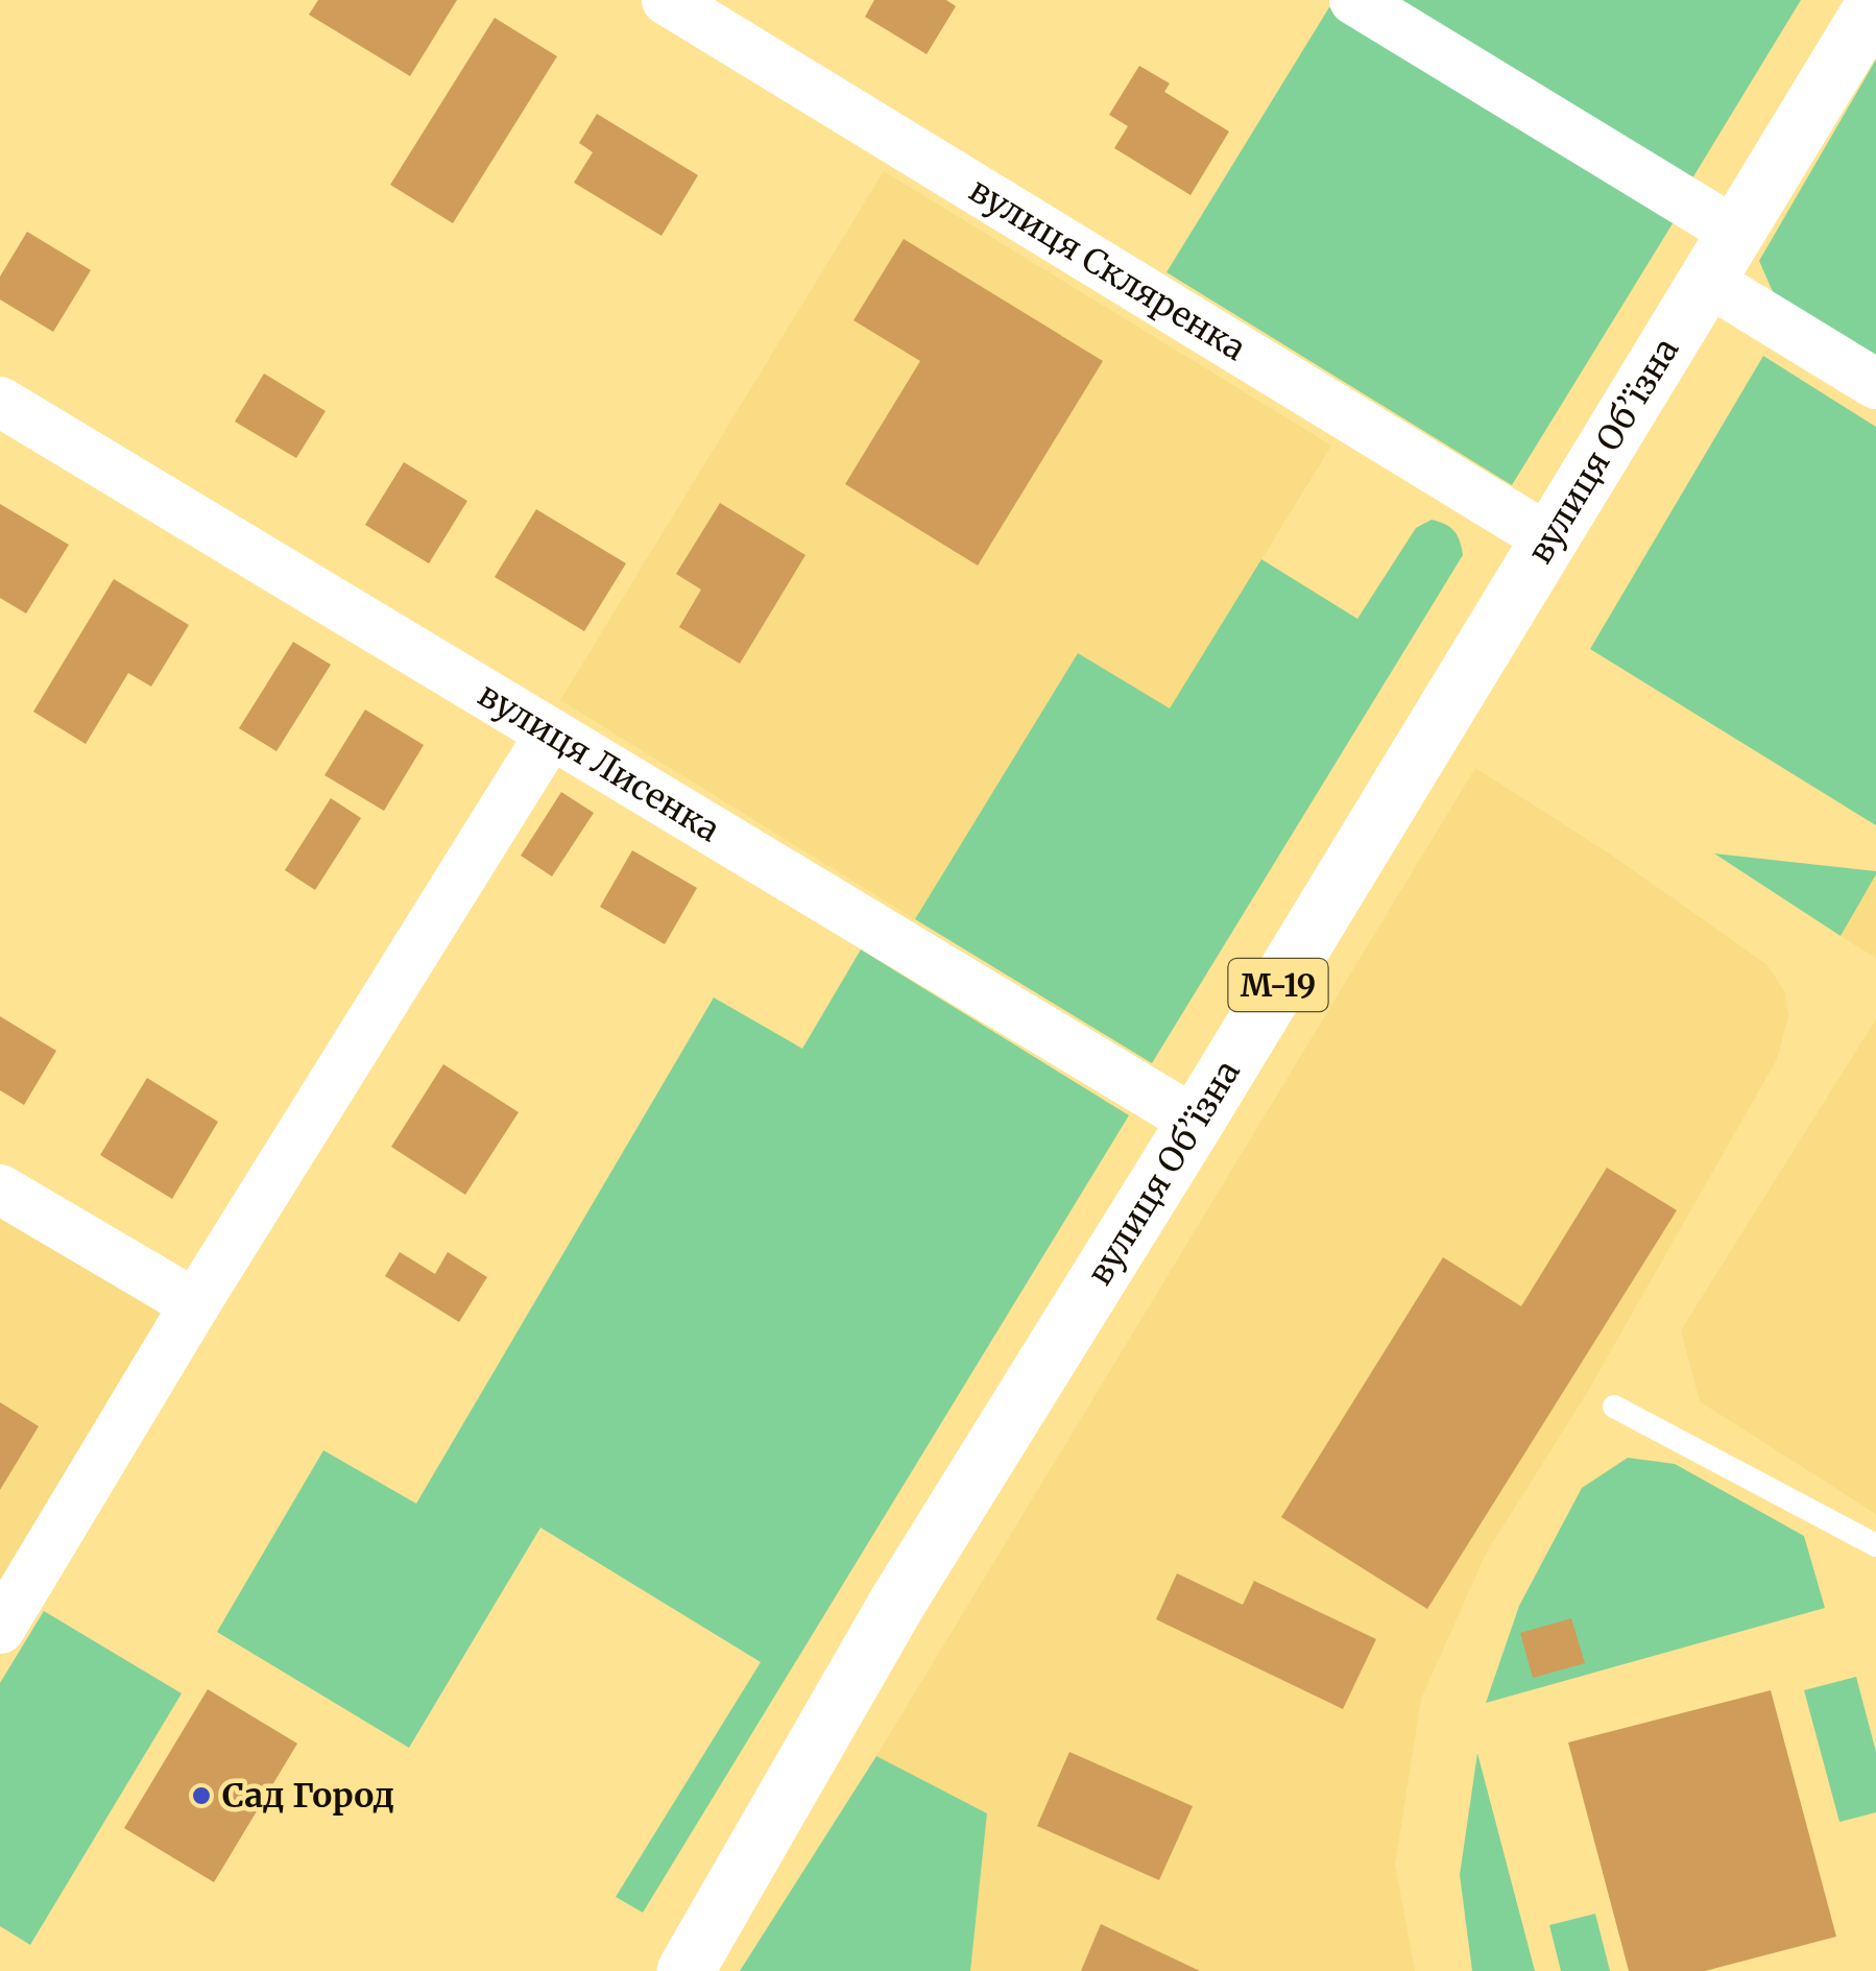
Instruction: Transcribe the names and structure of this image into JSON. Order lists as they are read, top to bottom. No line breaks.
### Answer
{"streets":{"highway":["вулиця Об’їзна","М-19"],"street":["вулиця Скляренка","вулиця Лисенка"]},"crossings":[["вулиця Скляренка","вулиця Об’їзна"],["вулиця Об’їзна","вулиця Лисенка"]],"places":["Сад Город"]}
